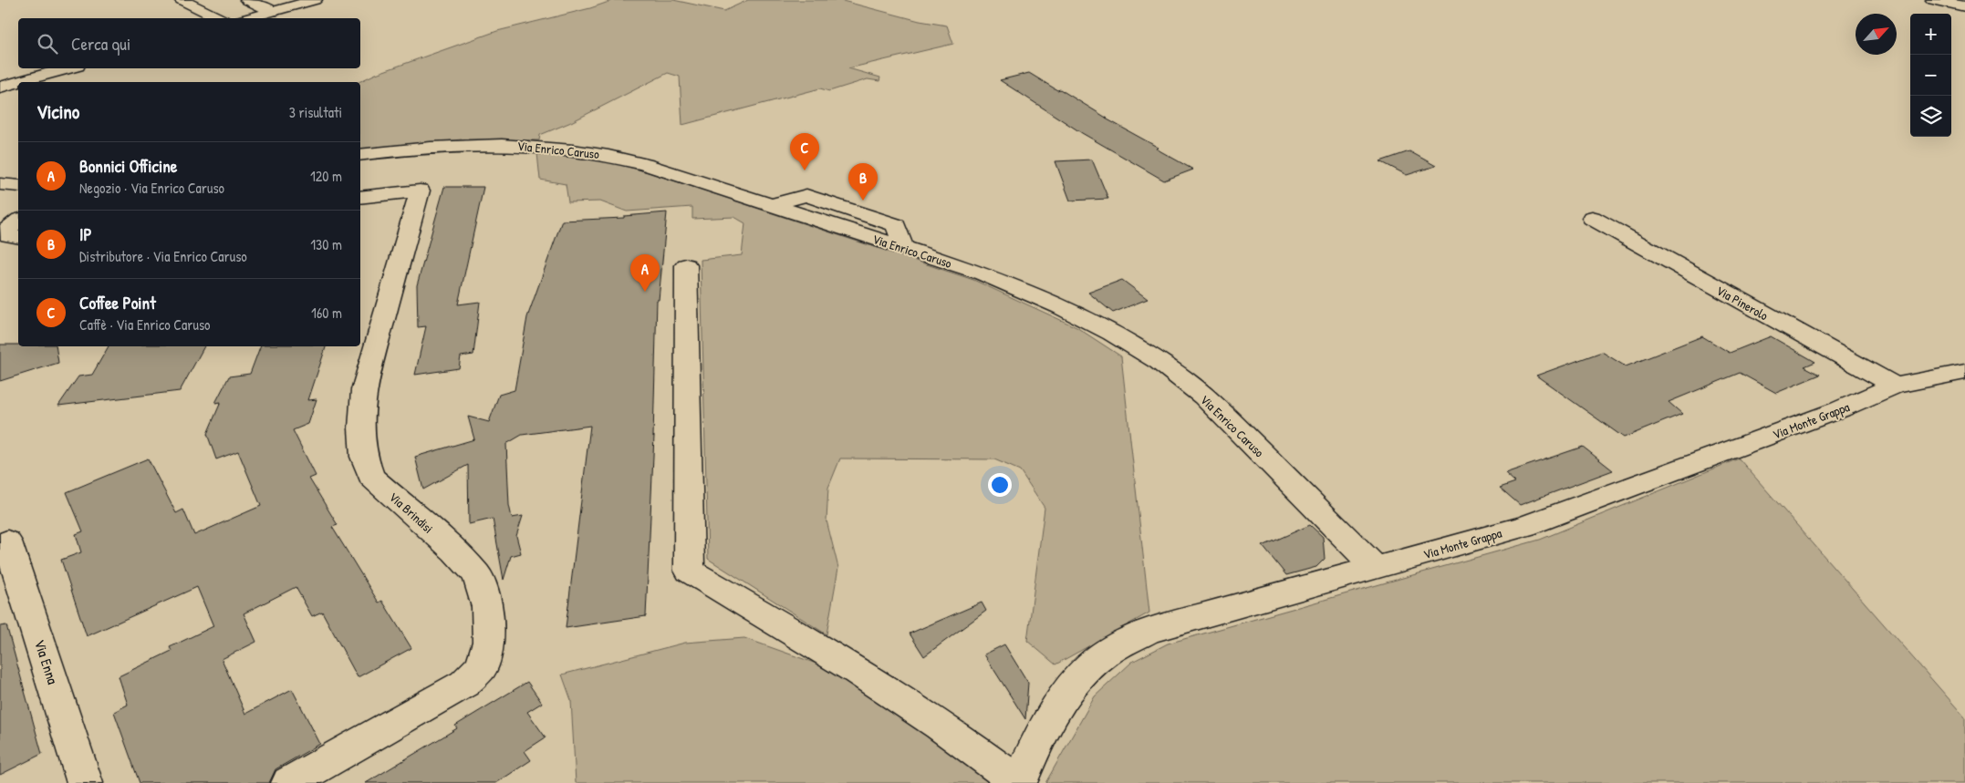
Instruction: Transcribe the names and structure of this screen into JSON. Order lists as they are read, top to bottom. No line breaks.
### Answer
{"streets":{"street":["Via Enrico Caruso","Via Pinerolo","Via Monte Grappa","Via Brindisi","Via Enna"]},"crossings":[["Via Enrico Caruso","Via Monte Grappa"],["Via Pinerolo","Via Monte Grappa"]],"north":"top right","page":{"map_buttons":["+","−"],"search":"Cerca qui","heading":["Vicino","3 risultati"],"pins":["C","B","A"],"list":[{"mark":"A","name":"Bonnici Officine","note":"Negozio · Via Enrico Caruso","value":"120 m"},{"mark":"B","name":"IP","note":"Distributore · Via Enrico Caruso","value":"130 m"},{"mark":"C","name":"Coffee Point","note":"Caffè · Via Enrico Caruso","value":"160 m"}]}}
